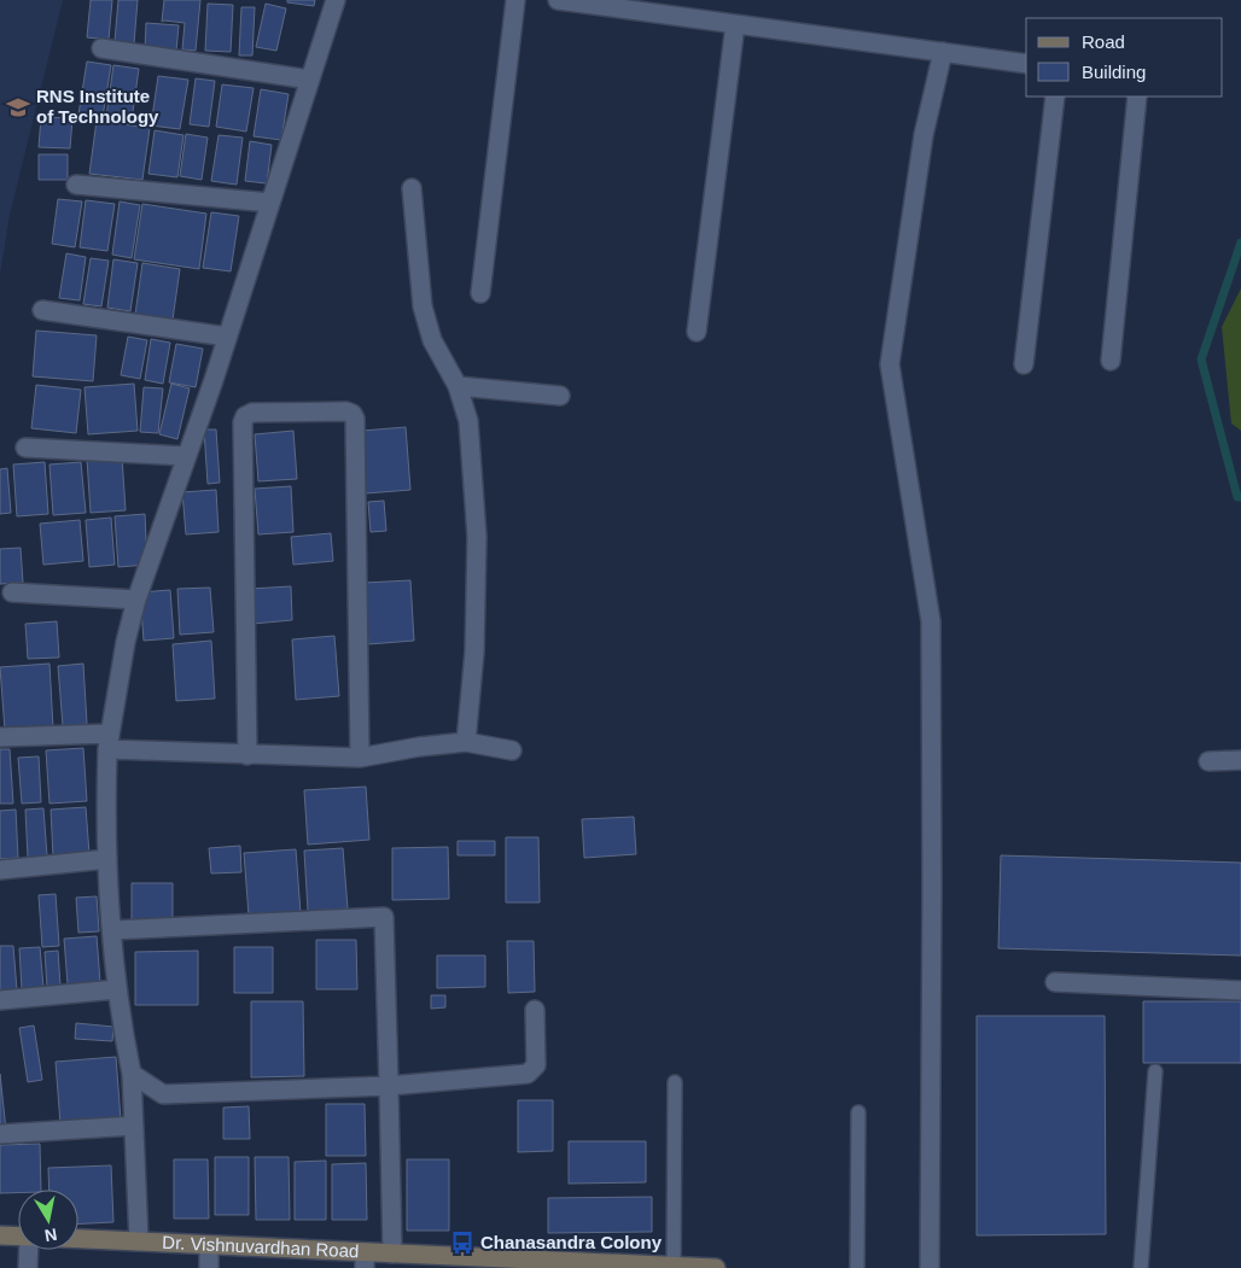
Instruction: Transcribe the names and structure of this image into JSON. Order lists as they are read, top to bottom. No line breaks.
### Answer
{"streets":{"main road":["Dr. Vishnuvardhan Road"]},"places":{"school or university":["RNS Institute of Technology"],"bus stop":["Chanasandra Colony"]},"legend":["Road","Building"],"north":"bottom"}
